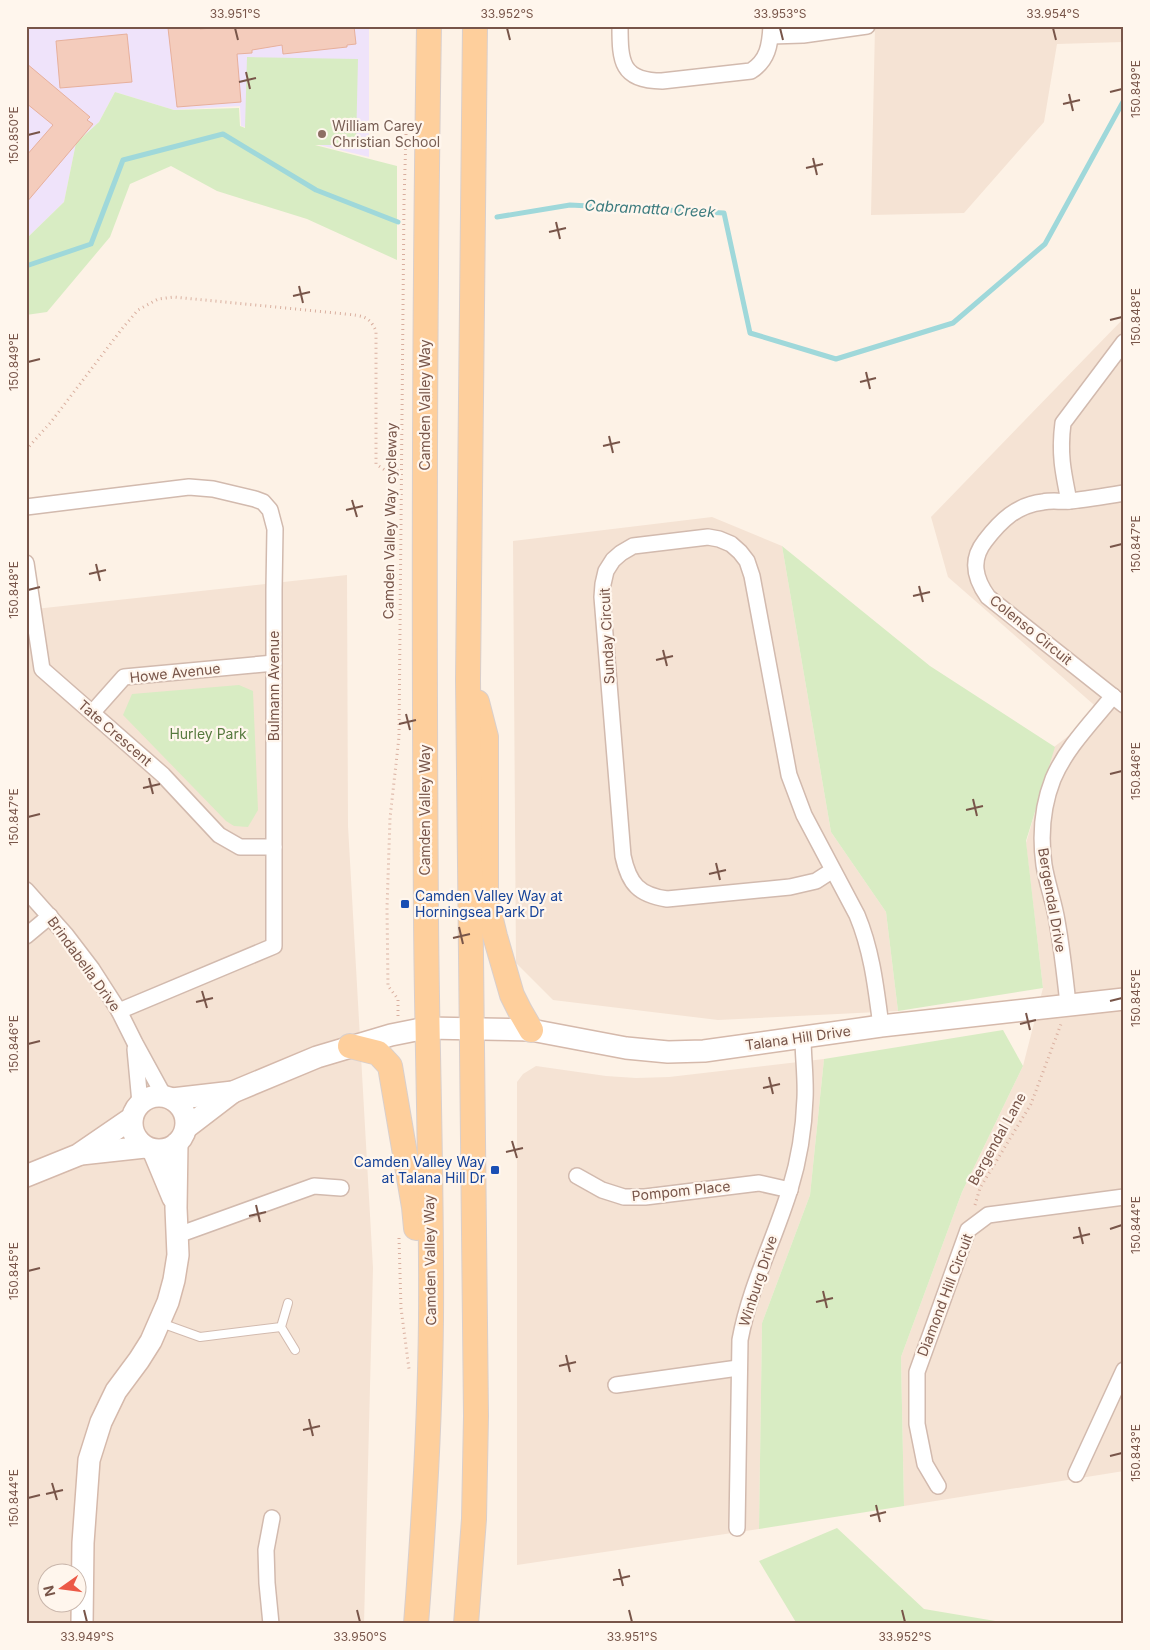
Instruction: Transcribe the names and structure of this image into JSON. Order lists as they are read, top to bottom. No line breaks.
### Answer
{"streets":{"main road":["Camden Valley Way"],"street":["Colenso Circuit","Sunday Circuit","Howe Avenue","Bulmann Avenue","Tate Crescent","Bergendal Drive","Brindabella Drive","Talana Hill Drive","Pompom Place","Winburg Drive","Diamond Hill Circuit"],"path":["Camden Valley Way cycleway","Bergendal Lane"]},"crossings":[["Camden Valley Way","Talana Hill Drive"],["Colenso Circuit","Bergendal Drive"],["Sunday Circuit","Talana Hill Drive"],["Howe Avenue","Bulmann Avenue"],["Howe Avenue","Tate Crescent"],["Bulmann Avenue","Tate Crescent"],["Bulmann Avenue","Brindabella Drive"],["Bergendal Drive","Talana Hill Drive"],["Bergendal Drive","Bergendal Lane"],["Talana Hill Drive","Bergendal Lane"],["Talana Hill Drive","Winburg Drive"],["Bergendal Lane","Diamond Hill Circuit"],["Pompom Place","Winburg Drive"]],"water":["Cabramatta Creek"],"parks":["Hurley Park"],"places":{"other":["William Carey Christian School"],"transit":["Camden Valley Way at Horningsea Park Dr","Camden Valley Way at Talana Hill Dr"]},"north":"left","coordinates":["33.951°S","33.952°S","33.953°S","33.954°S","150.849°E","150.850°E","150.848°E","150.847°E","150.846°E","150.845°E","150.844°E","150.843°E","33.949°S","33.950°S"]}
